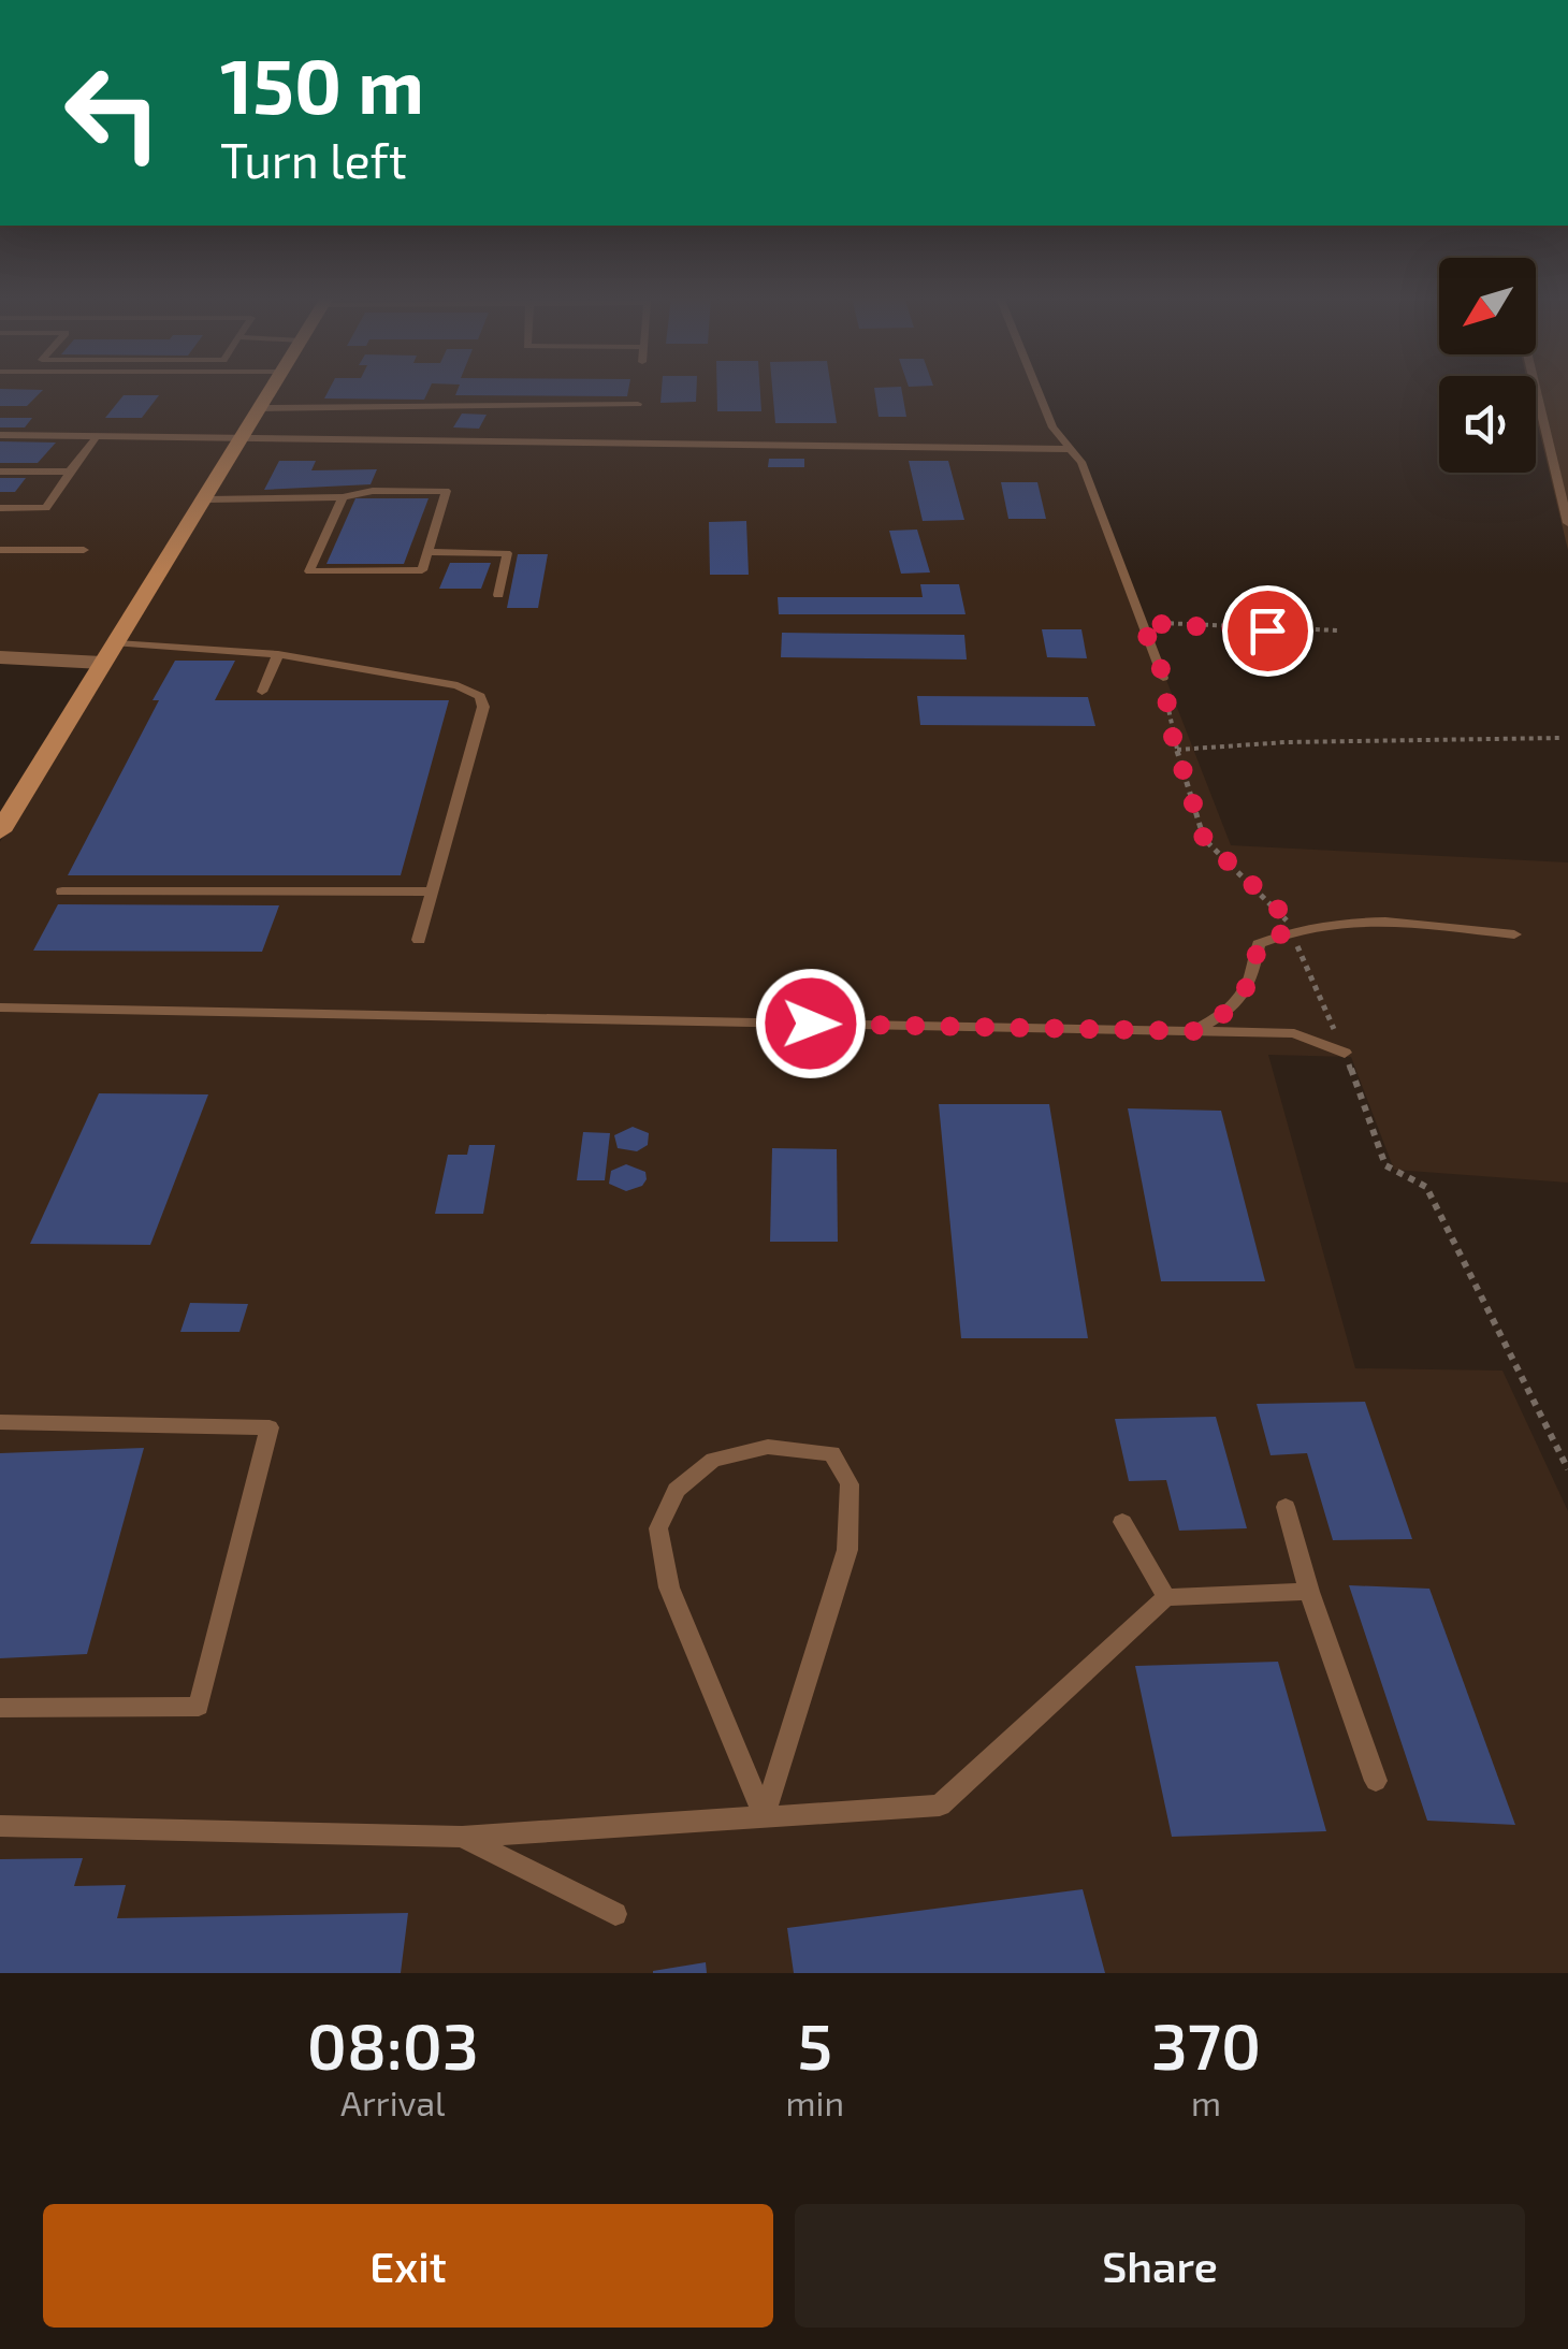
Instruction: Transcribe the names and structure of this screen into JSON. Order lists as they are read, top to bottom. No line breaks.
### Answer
{"north":"bottom left","page":{"turn":["150 m","Turn left"],"eta":["08:03","Arrival","5","min","370","m"],"buttons":["Exit","Share"]}}
